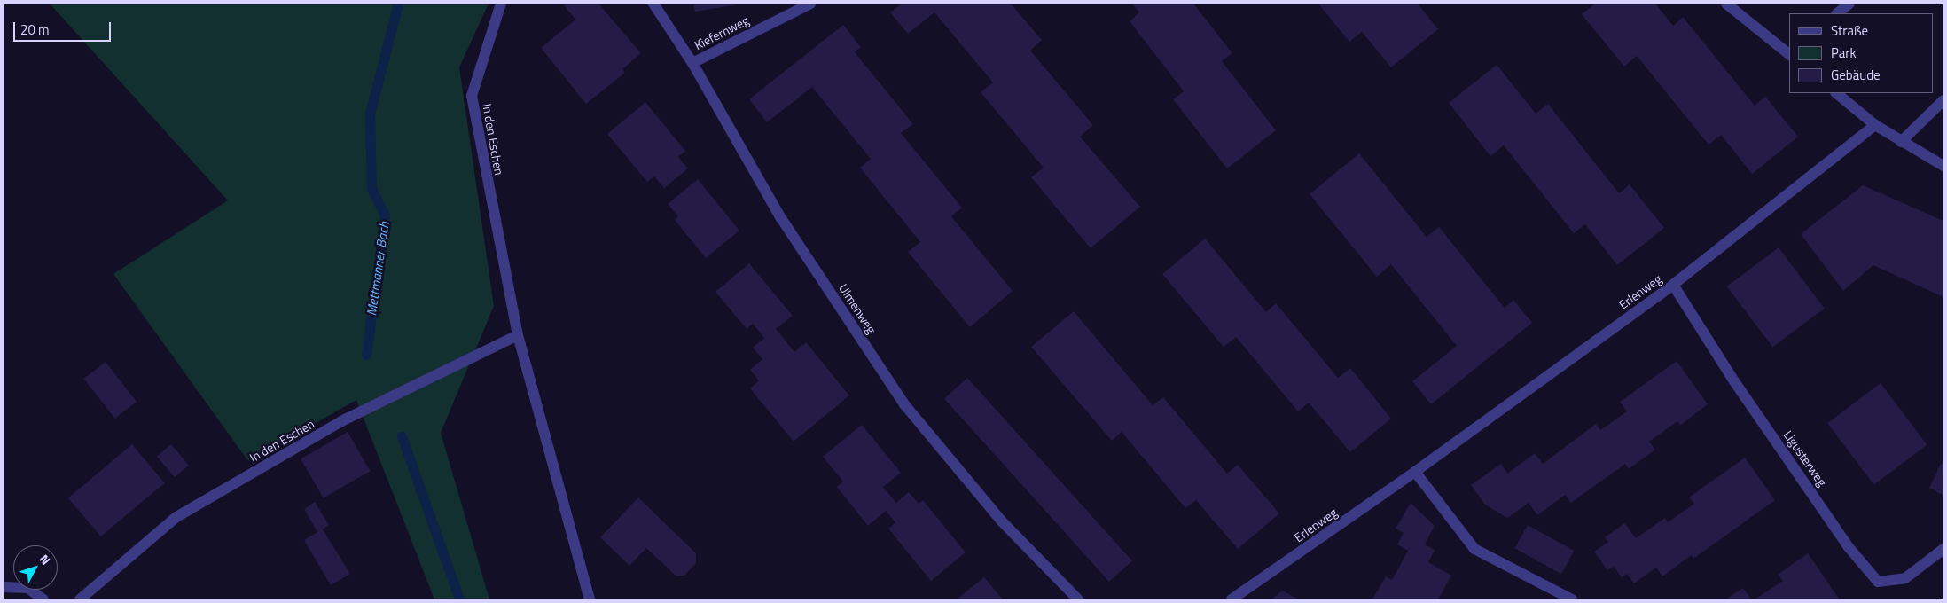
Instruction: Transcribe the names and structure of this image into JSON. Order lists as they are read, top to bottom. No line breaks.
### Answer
{"streets":{"street":["Kiefernweg","In den Eschen","Erlenweg","Ulmenweg","Ligusterweg"]},"crossings":[["Kiefernweg","Ulmenweg"],["Erlenweg","Ligusterweg"]],"water":["Mettmanner Bach"],"legend":["Straße","Park","Gebäude"],"scale_bar":"20 m","north":"top right"}
